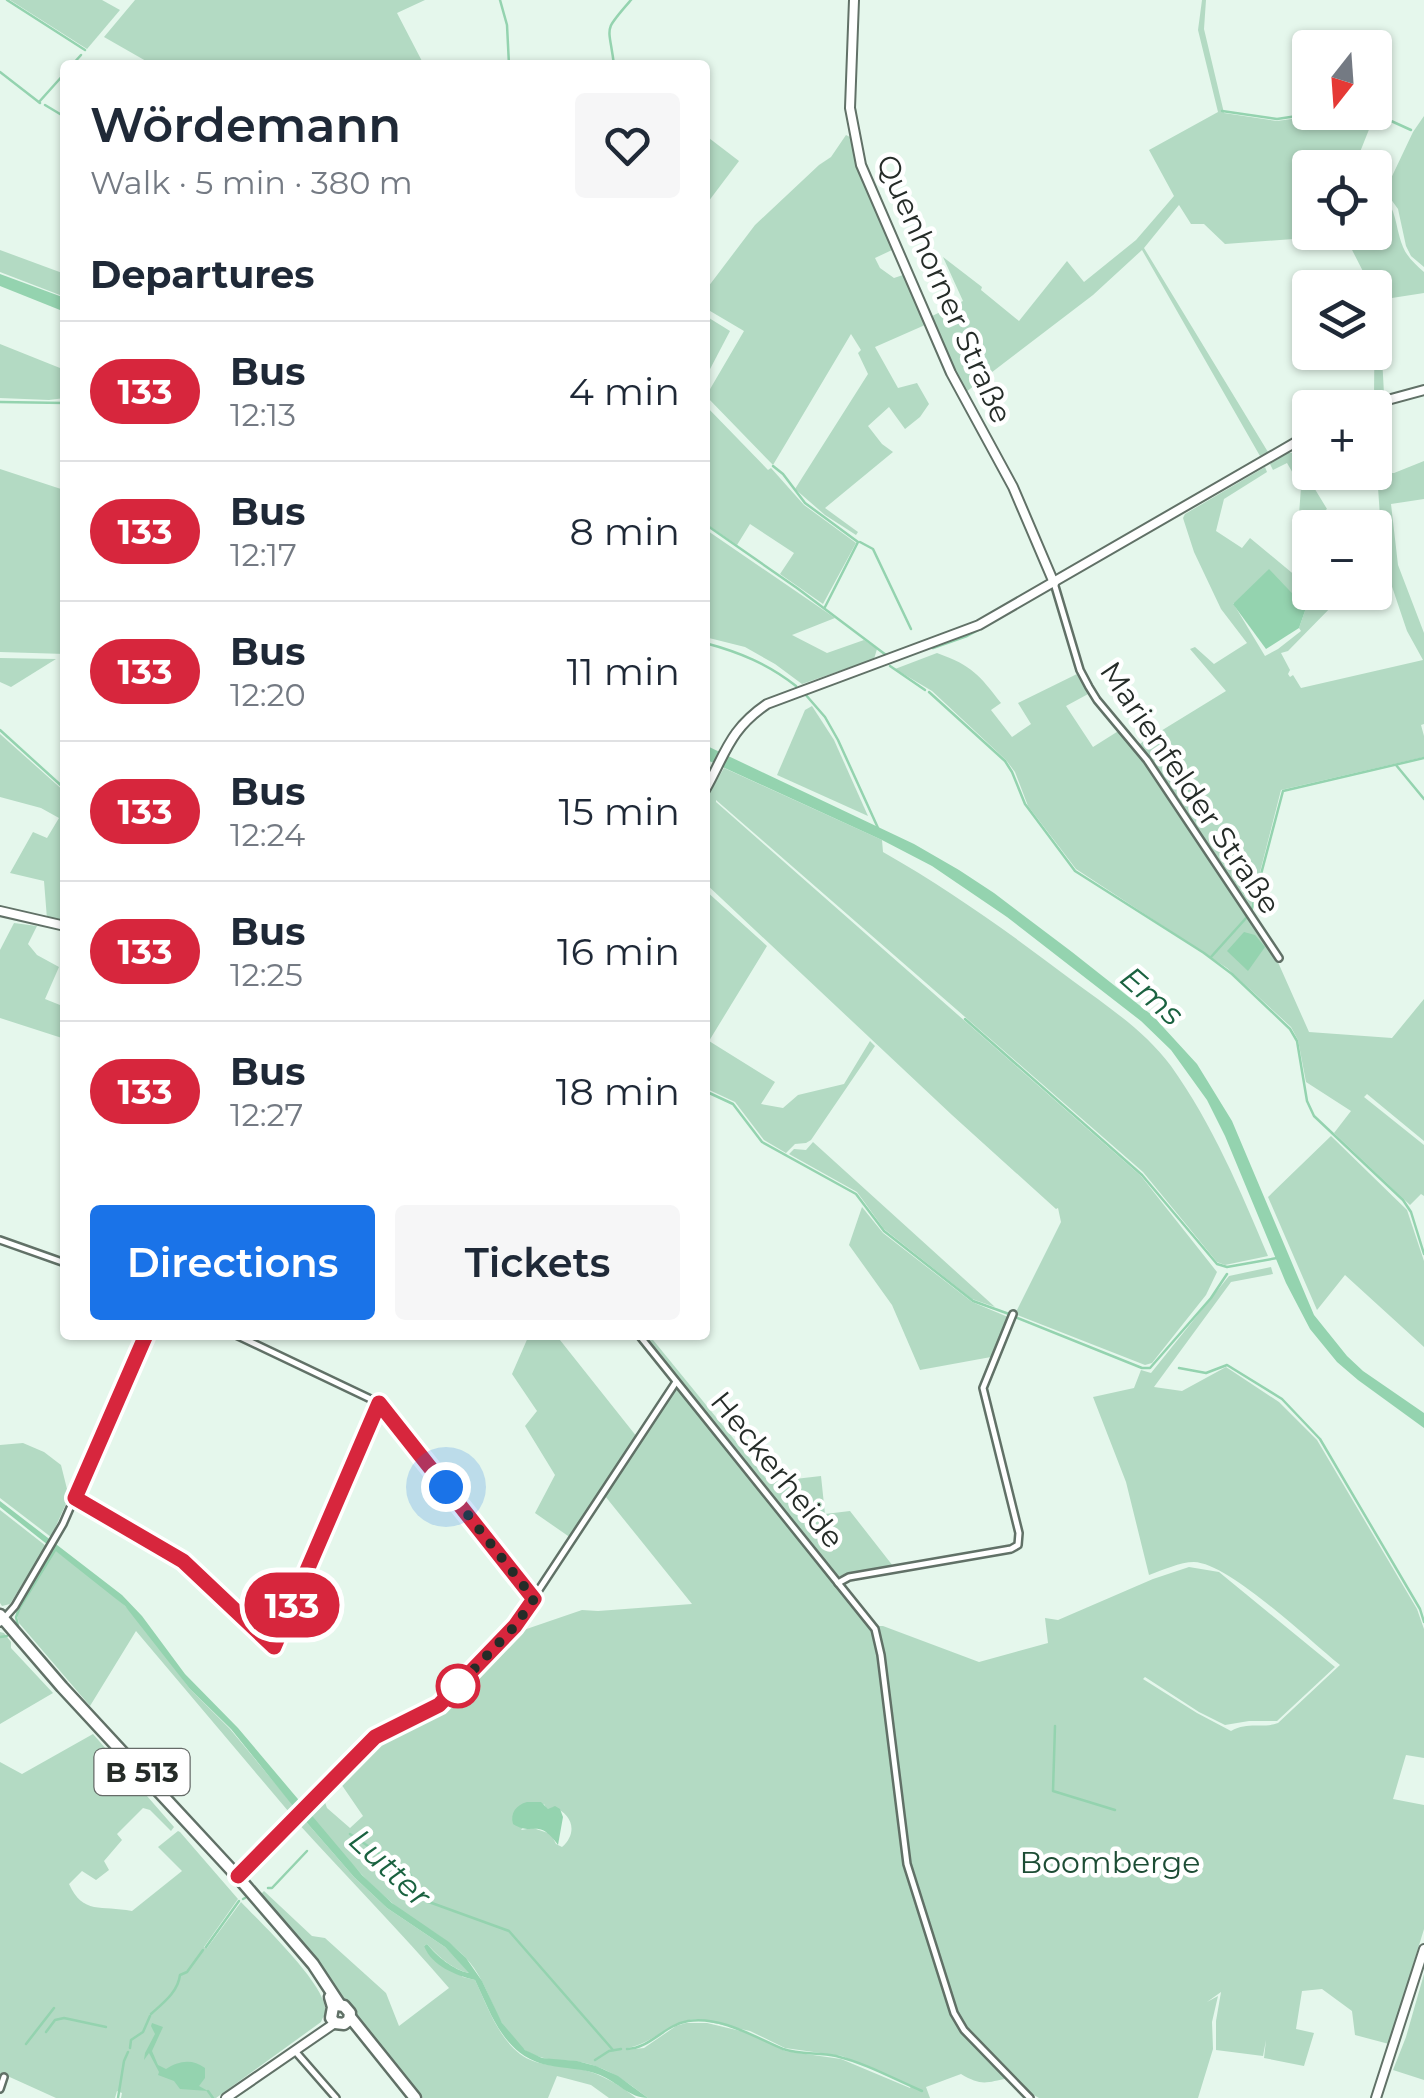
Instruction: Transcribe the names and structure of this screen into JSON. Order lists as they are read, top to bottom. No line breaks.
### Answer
{"streets":{"main road":["Quenhorner Straße","B 513"],"street":["Marienfelder Straße","Heckerheide"]},"crossings":[["Quenhorner Straße","Marienfelder Straße"],["Heckerheide","B 513"]],"water":["Ems","Lutter"],"parks":["Boomberge"],"lines":["bus line 133"],"north":"bottom","page":{"on_map":"133","map_buttons":["+","−"],"heading":[["Wördemann","Walk · 5 min · 380 m"],"Departures"],"list":[{"mark":"133","name":"Bus","note":"12:13","value":"4 min"},{"mark":"133","name":"Bus","note":"12:17","value":"8 min"},{"mark":"133","name":"Bus","note":"12:20","value":"11 min"},{"mark":"133","name":"Bus","note":"12:24","value":"15 min"},{"mark":"133","name":"Bus","note":"12:25","value":"16 min"},{"mark":"133","name":"Bus","note":"12:27","value":"18 min"}],"buttons":["Directions","Tickets"]}}
